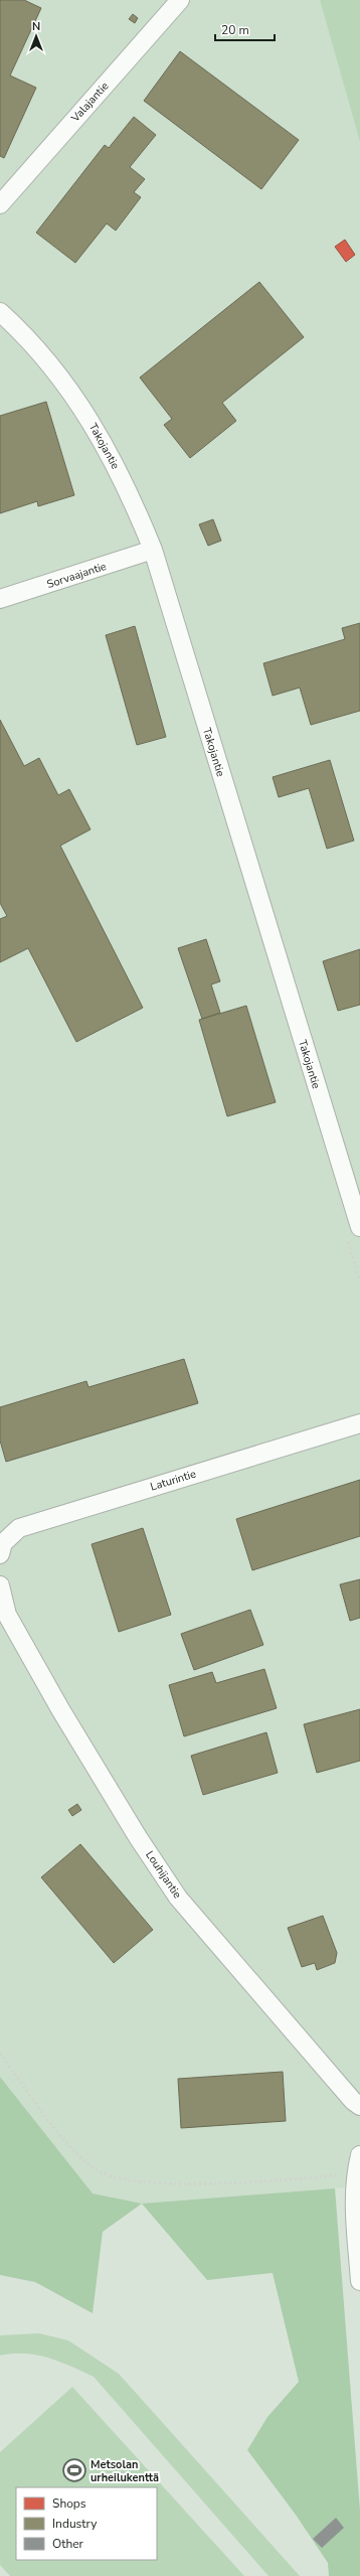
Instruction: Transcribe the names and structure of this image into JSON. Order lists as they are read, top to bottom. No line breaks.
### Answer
{"streets":{"street":["Valajantie","Takojantie","Sorvaajantie","Laturintie","Louhijantie"]},"crossings":[["Takojantie","Sorvaajantie"]],"places":{"sports":["Metsolan urheilukenttä"]},"legend":["Shops","Industry","Other"],"scale_bar":"20 m","north":"top"}
